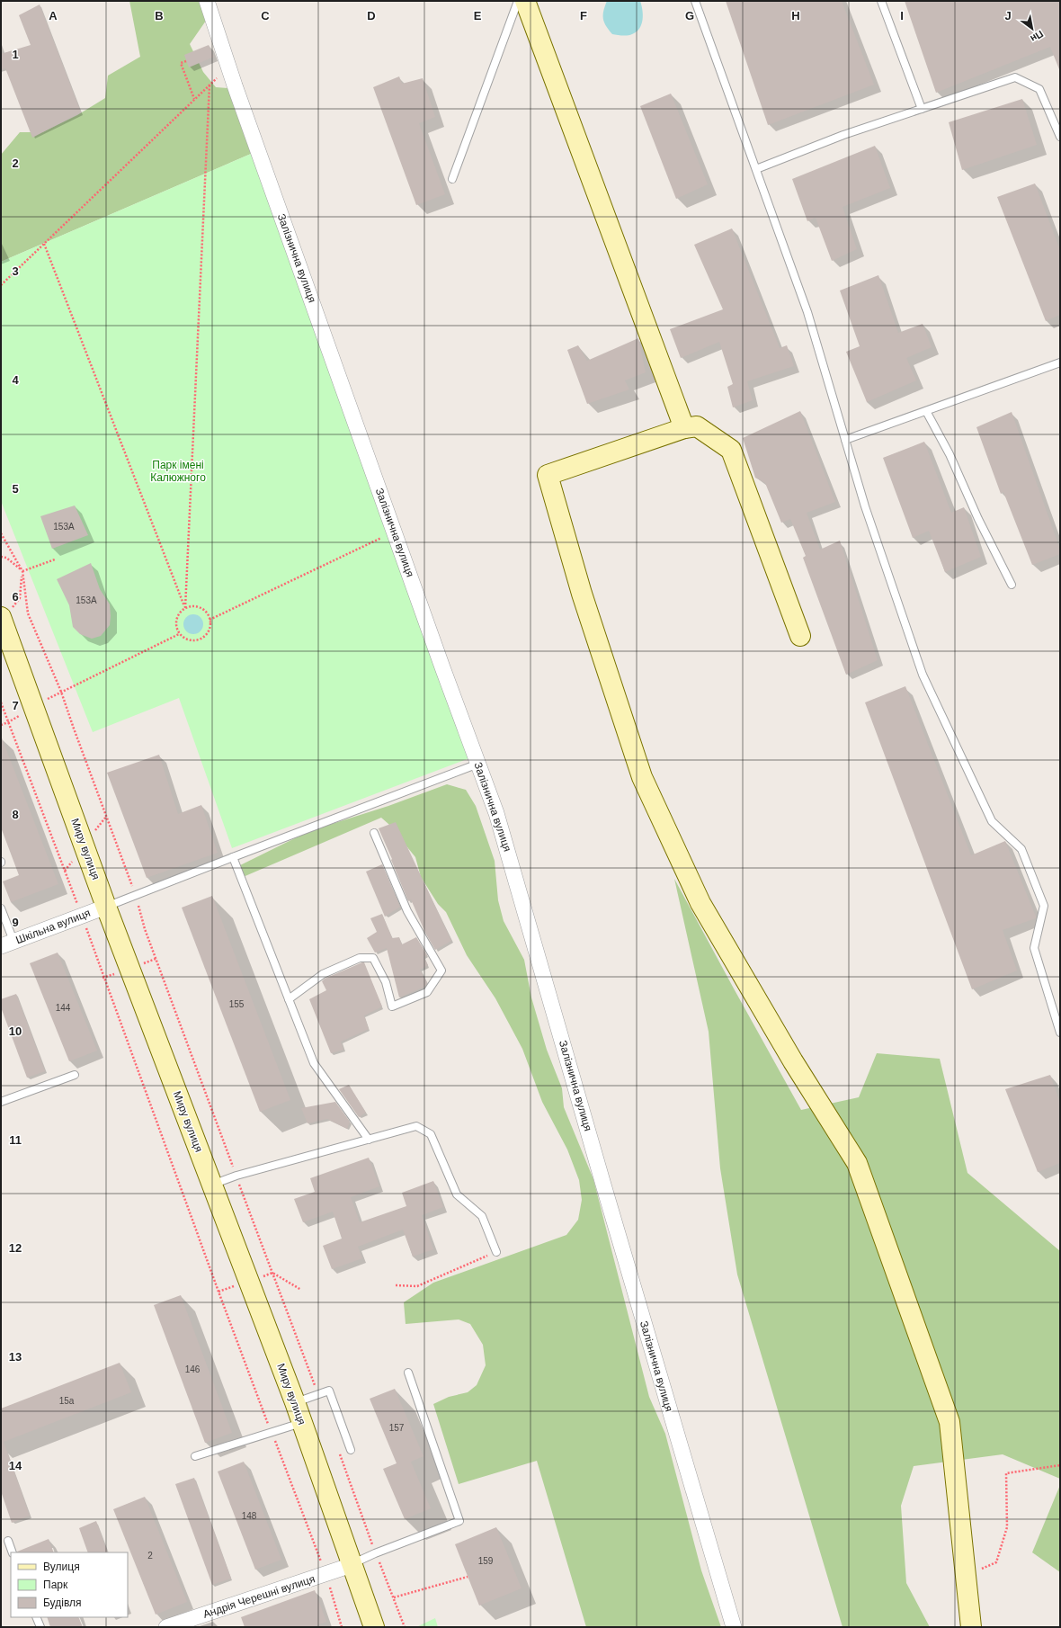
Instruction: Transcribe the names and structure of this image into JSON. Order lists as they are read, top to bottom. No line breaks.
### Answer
{"streets":{"street":["Залізнична вулиця","Миру вулиця","Шкільна вулиця","Андрія Черешні вулиця"]},"crossings":[["Миру вулиця","Шкільна вулиця"],["Миру вулиця","Андрія Черешні вулиця"]],"parks":["Парк імені Калюжного"],"house_numbers":["153А","153А","155","144","146","15а","157","148","2","159"],"legend":["Вулиця","Парк","Будівля"],"north":"bottom right","grid":{"columns":["A","B","C","D","E","F","G","H","I","J"],"rows":["1","2","3","4","5","6","7","8","9","10","11","12","13","14"]}}
